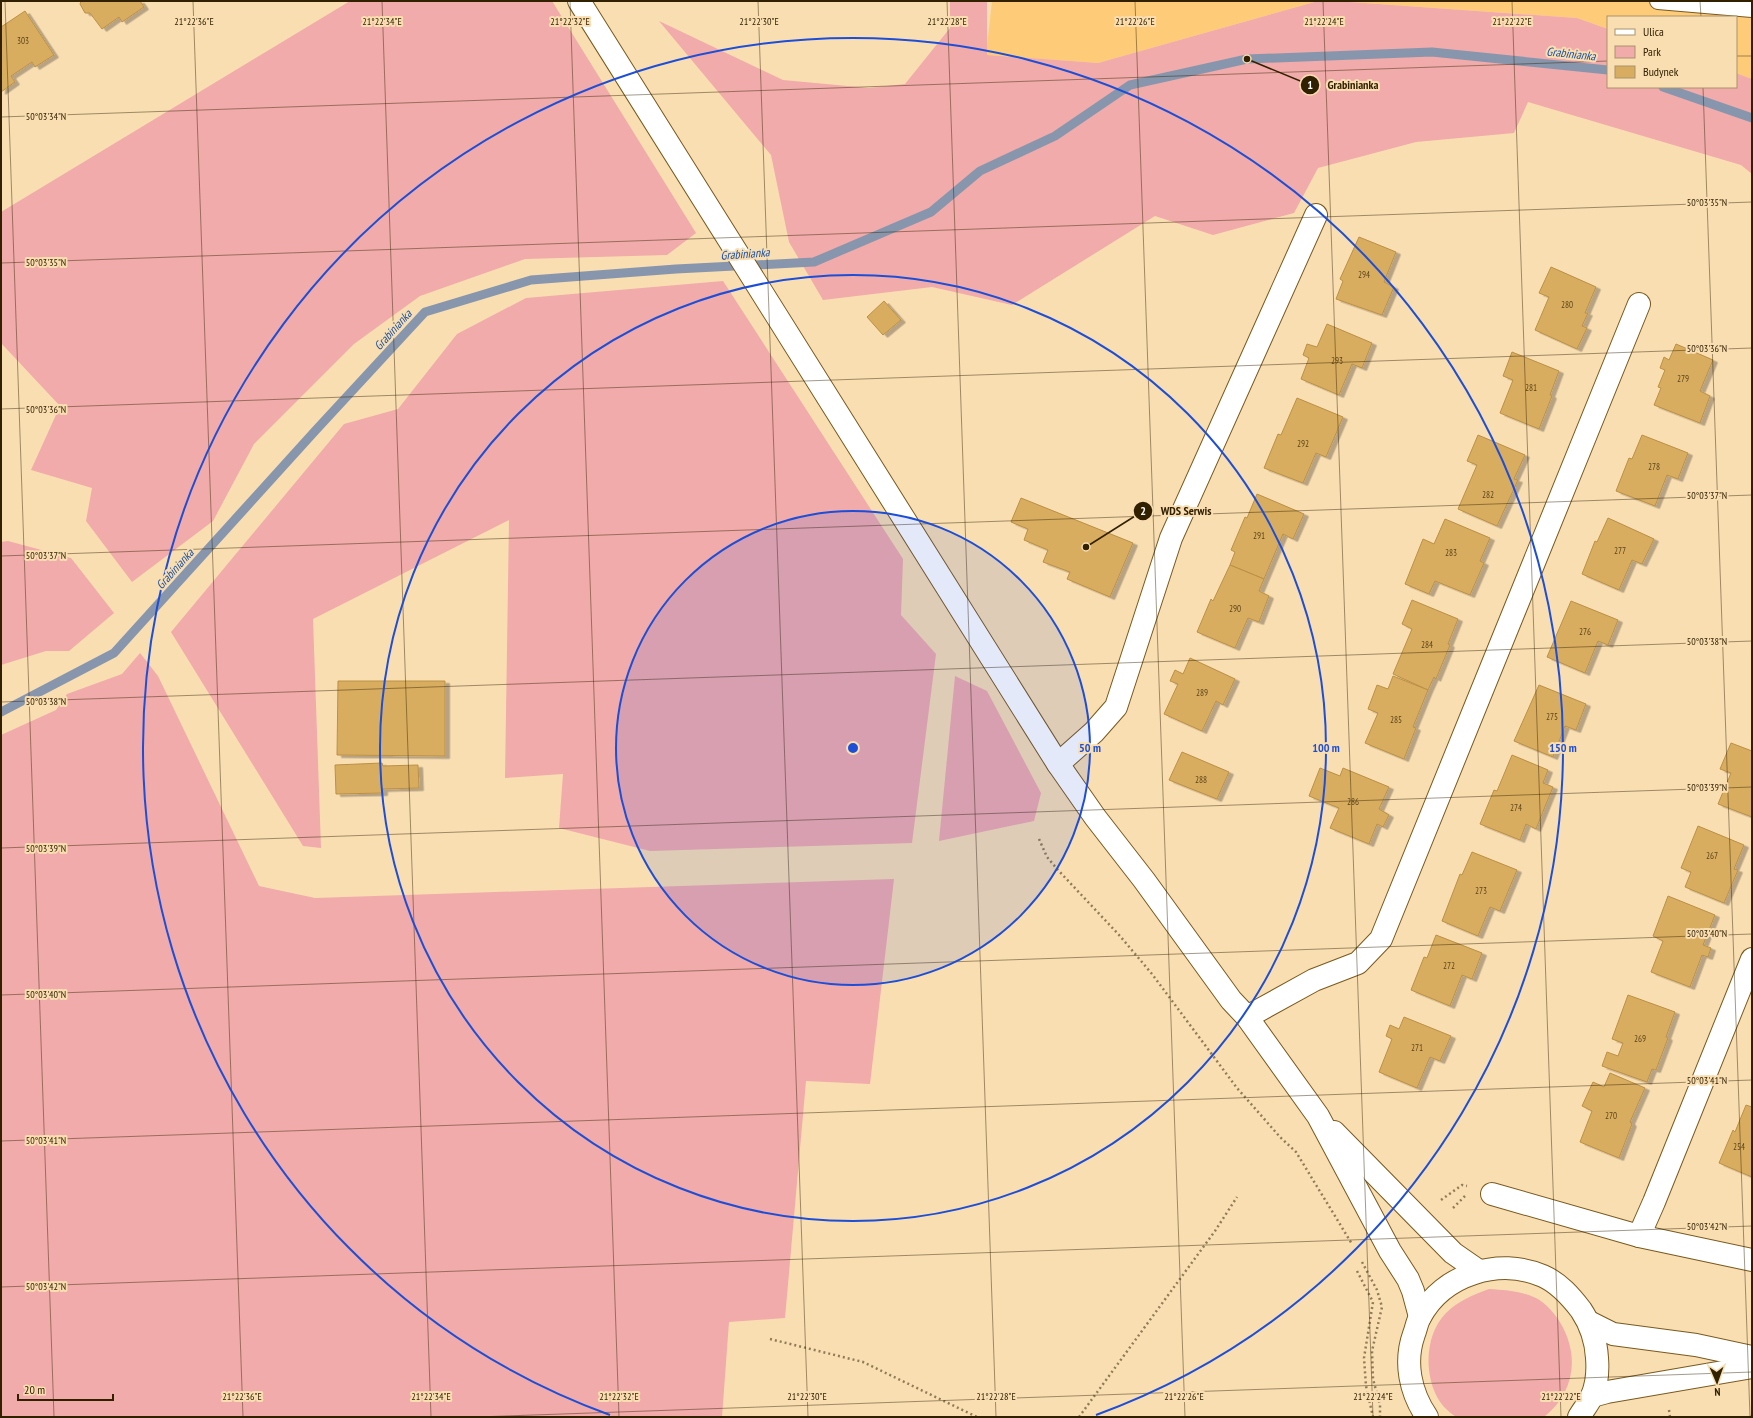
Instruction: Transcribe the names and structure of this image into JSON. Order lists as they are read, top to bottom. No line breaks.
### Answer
{"water":["Grabinianka"],"places":["Grabinianka","WDS Serwis"],"house_numbers":["303","294","280","293","279","281","292","278","282","291","277","283","290","276","284","289","275","285","288","286","274","267","273","272","269","271","270","254"],"legend":["Ulica","Park","Budynek"],"scale_bar":"20 m","north":"bottom","coordinates":["21°22'36\"E","21°22'34\"E","21°22'32\"E","21°22'30\"E","21°22'28\"E","21°22'26\"E","21°22'24\"E","21°22'22\"E","50°03'34\"N","50°03'35\"N","50°03'36\"N","50°03'37\"N","50°03'38\"N","50°03'39\"N","50°03'40\"N","50°03'41\"N","50°03'42\"N"],"rings":["50 m","100 m","150 m"]}
